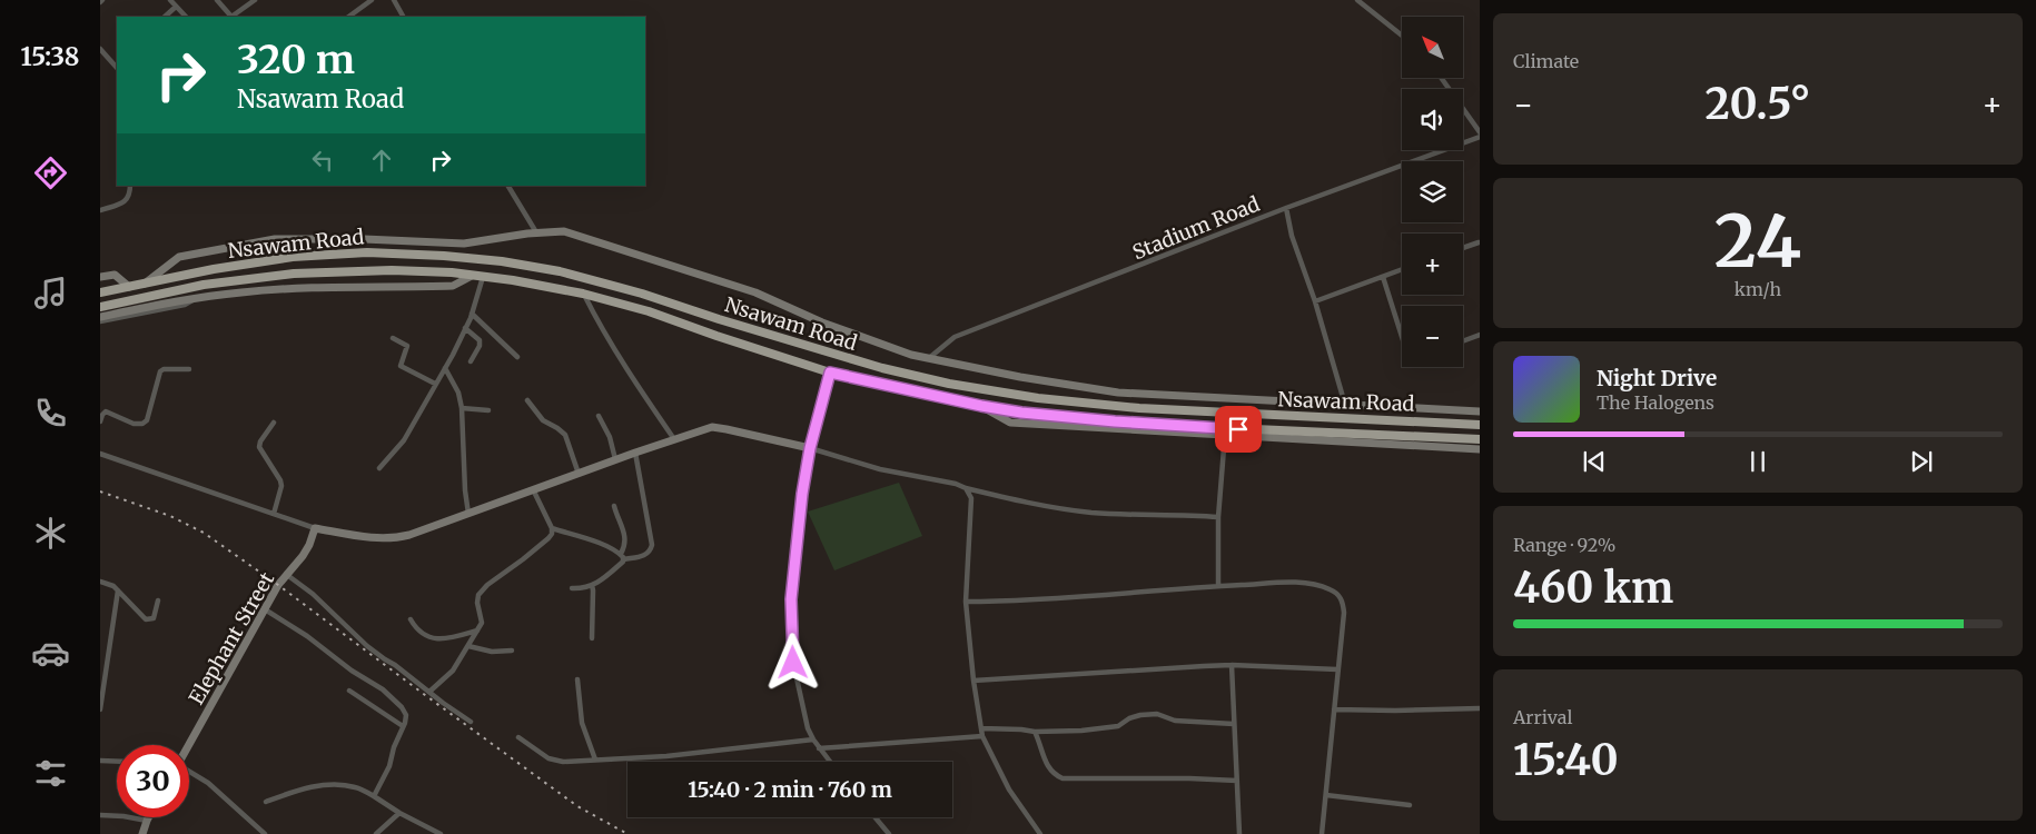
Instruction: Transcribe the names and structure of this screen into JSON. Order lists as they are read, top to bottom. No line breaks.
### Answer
{"streets":{"highway":["Nsawam Road"],"main road":["Elephant Street"],"street":["Stadium Road"]},"north":"top left","page":{"tabs":"15:38","tile":["Climate",["24","km/h"],["Range · 92%","460 km"],["Arrival","15:40"]],"map_buttons":["+","−"],"turn":["320 m","Nsawam Road"],"heat":["−","20.5°","+"],"song":["Night Drive","The Halogens"],"limit":"30","trip":"15:40 · 2 min · 760 m"}}
